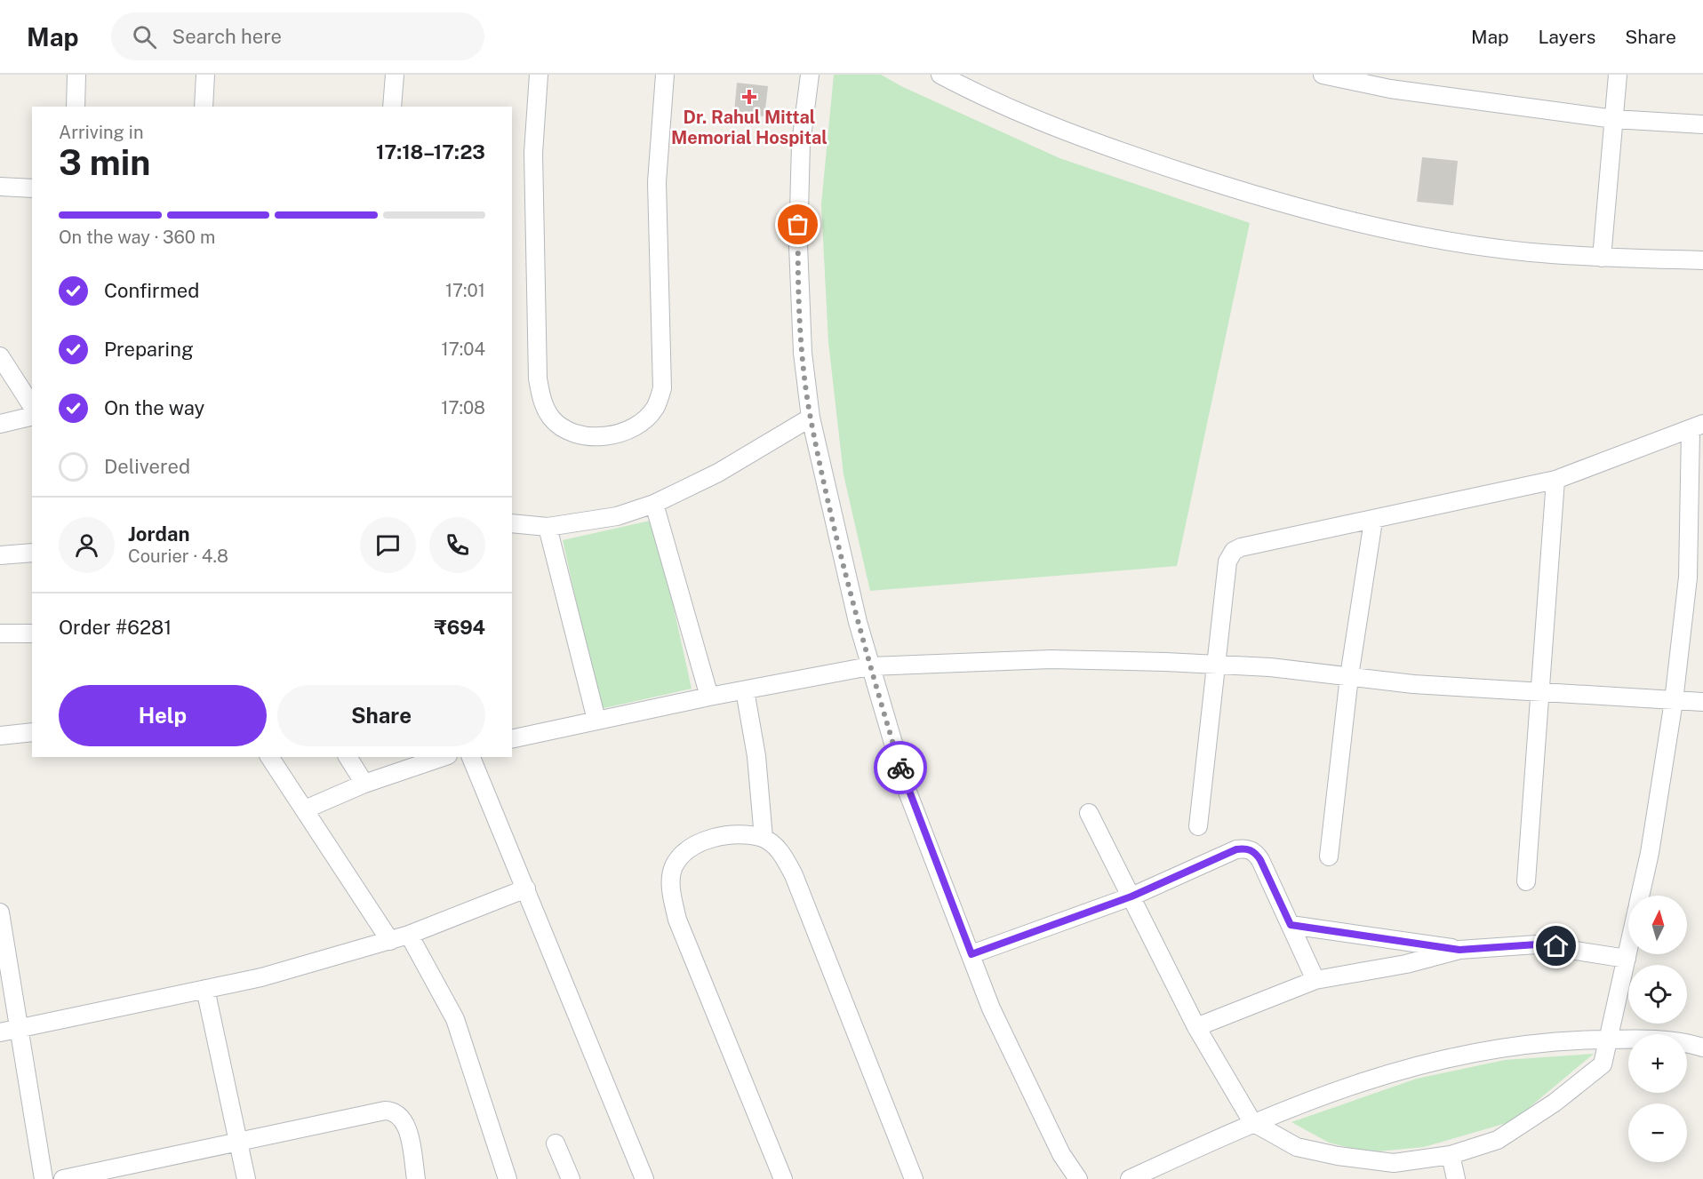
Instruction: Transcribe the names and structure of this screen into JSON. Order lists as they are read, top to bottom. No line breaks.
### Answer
{"places":{"health":["Dr. Rahul Mittal Memorial Hospital"]},"north":"top","page":{"header":"Map","search":"Search here","nav":["Map","Layers","Share"],"heading":["3 min","Arriving in","17:18–17:23"],"panel":["Jordan","Courier · 4.8","Order #6281","₹694"],"bar":"On the way · 360 m","list":[["Confirmed","17:01"],["Preparing","17:04"],["On the way","17:08"],"Delivered"],"buttons":["Help","Share"],"map_buttons":["+","−"]}}
